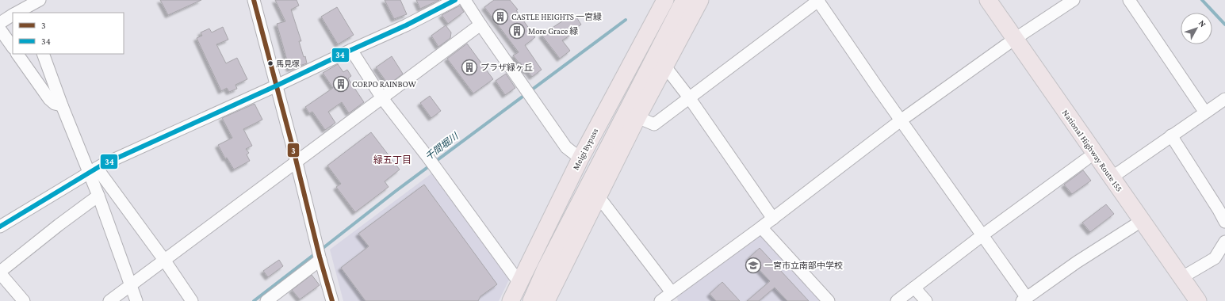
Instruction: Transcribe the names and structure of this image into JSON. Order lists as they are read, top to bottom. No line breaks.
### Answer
{"streets":{"highway":["Meigi Bypass","National Highway Route 155"]},"districts":["緑五丁目"],"water":["千間堀川"],"places":{"building":["CASTLE HEIGHTS 一宮緑","More Grace 緑","プラザ緑ヶ丘","CORPO RAINBOW"],"other":["馬見塚"],"school or university":["一宮市立南部中学校"]},"lines":["transit line 3","transit line 34"],"legend":["3","34"],"north":"top right"}
